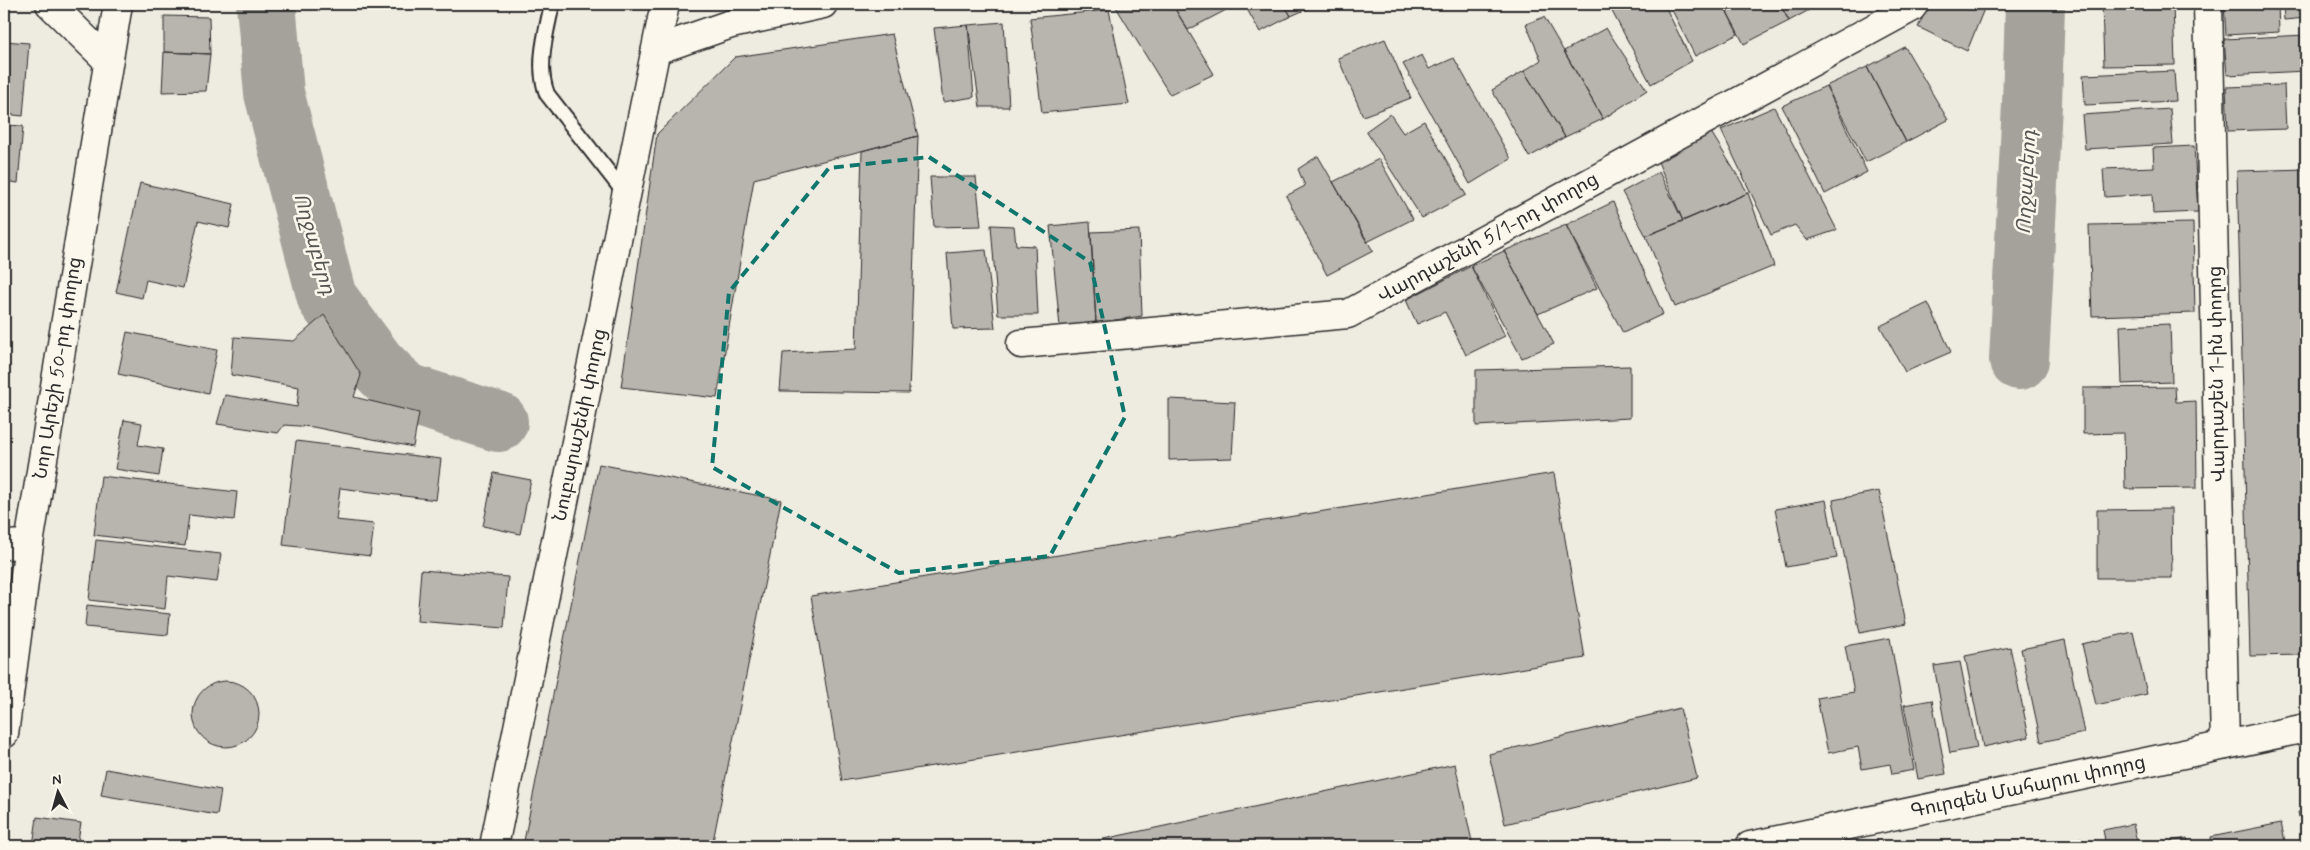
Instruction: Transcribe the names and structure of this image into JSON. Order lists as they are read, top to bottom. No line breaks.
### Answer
{"streets":{"main road":["Վարդաշենի 5/1-րդ փողոց","Նոր Արեշի 50-րդ փողոց","Վարդաշեն 1-ին փողոց","Նուբարաշենի փողոց","Գուրգեն Մահարու փողոց"]},"crossings":[["Վարդաշեն 1-ին փողոց","Գուրգեն Մահարու փողոց"]],"water":["Ողջաբերդ"],"north":"top"}
